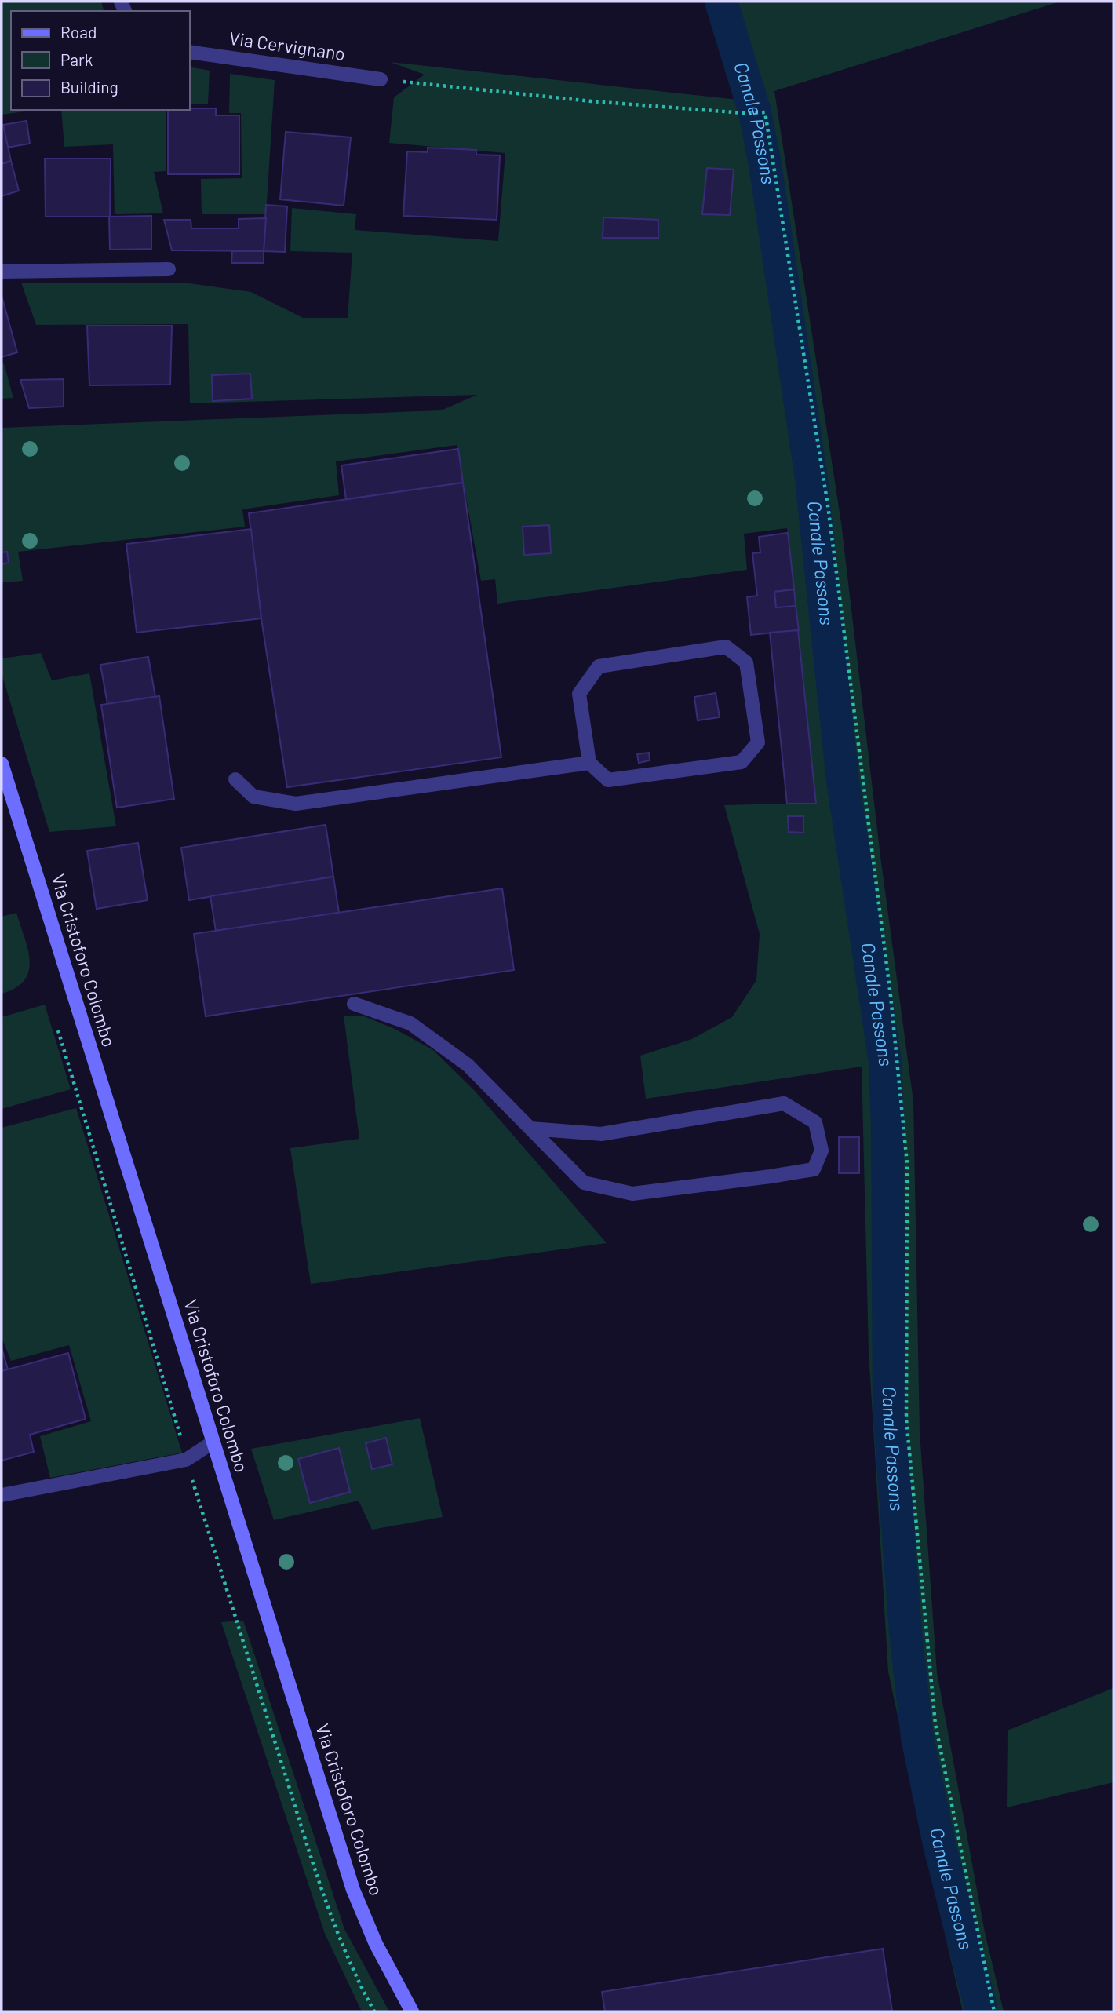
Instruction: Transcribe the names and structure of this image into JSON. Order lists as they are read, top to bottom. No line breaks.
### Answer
{"streets":{"main road":["Via Cristoforo Colombo"],"street":["Via Cervignano"]},"water":["Canale Passons"],"legend":["Road","Park","Building"]}
